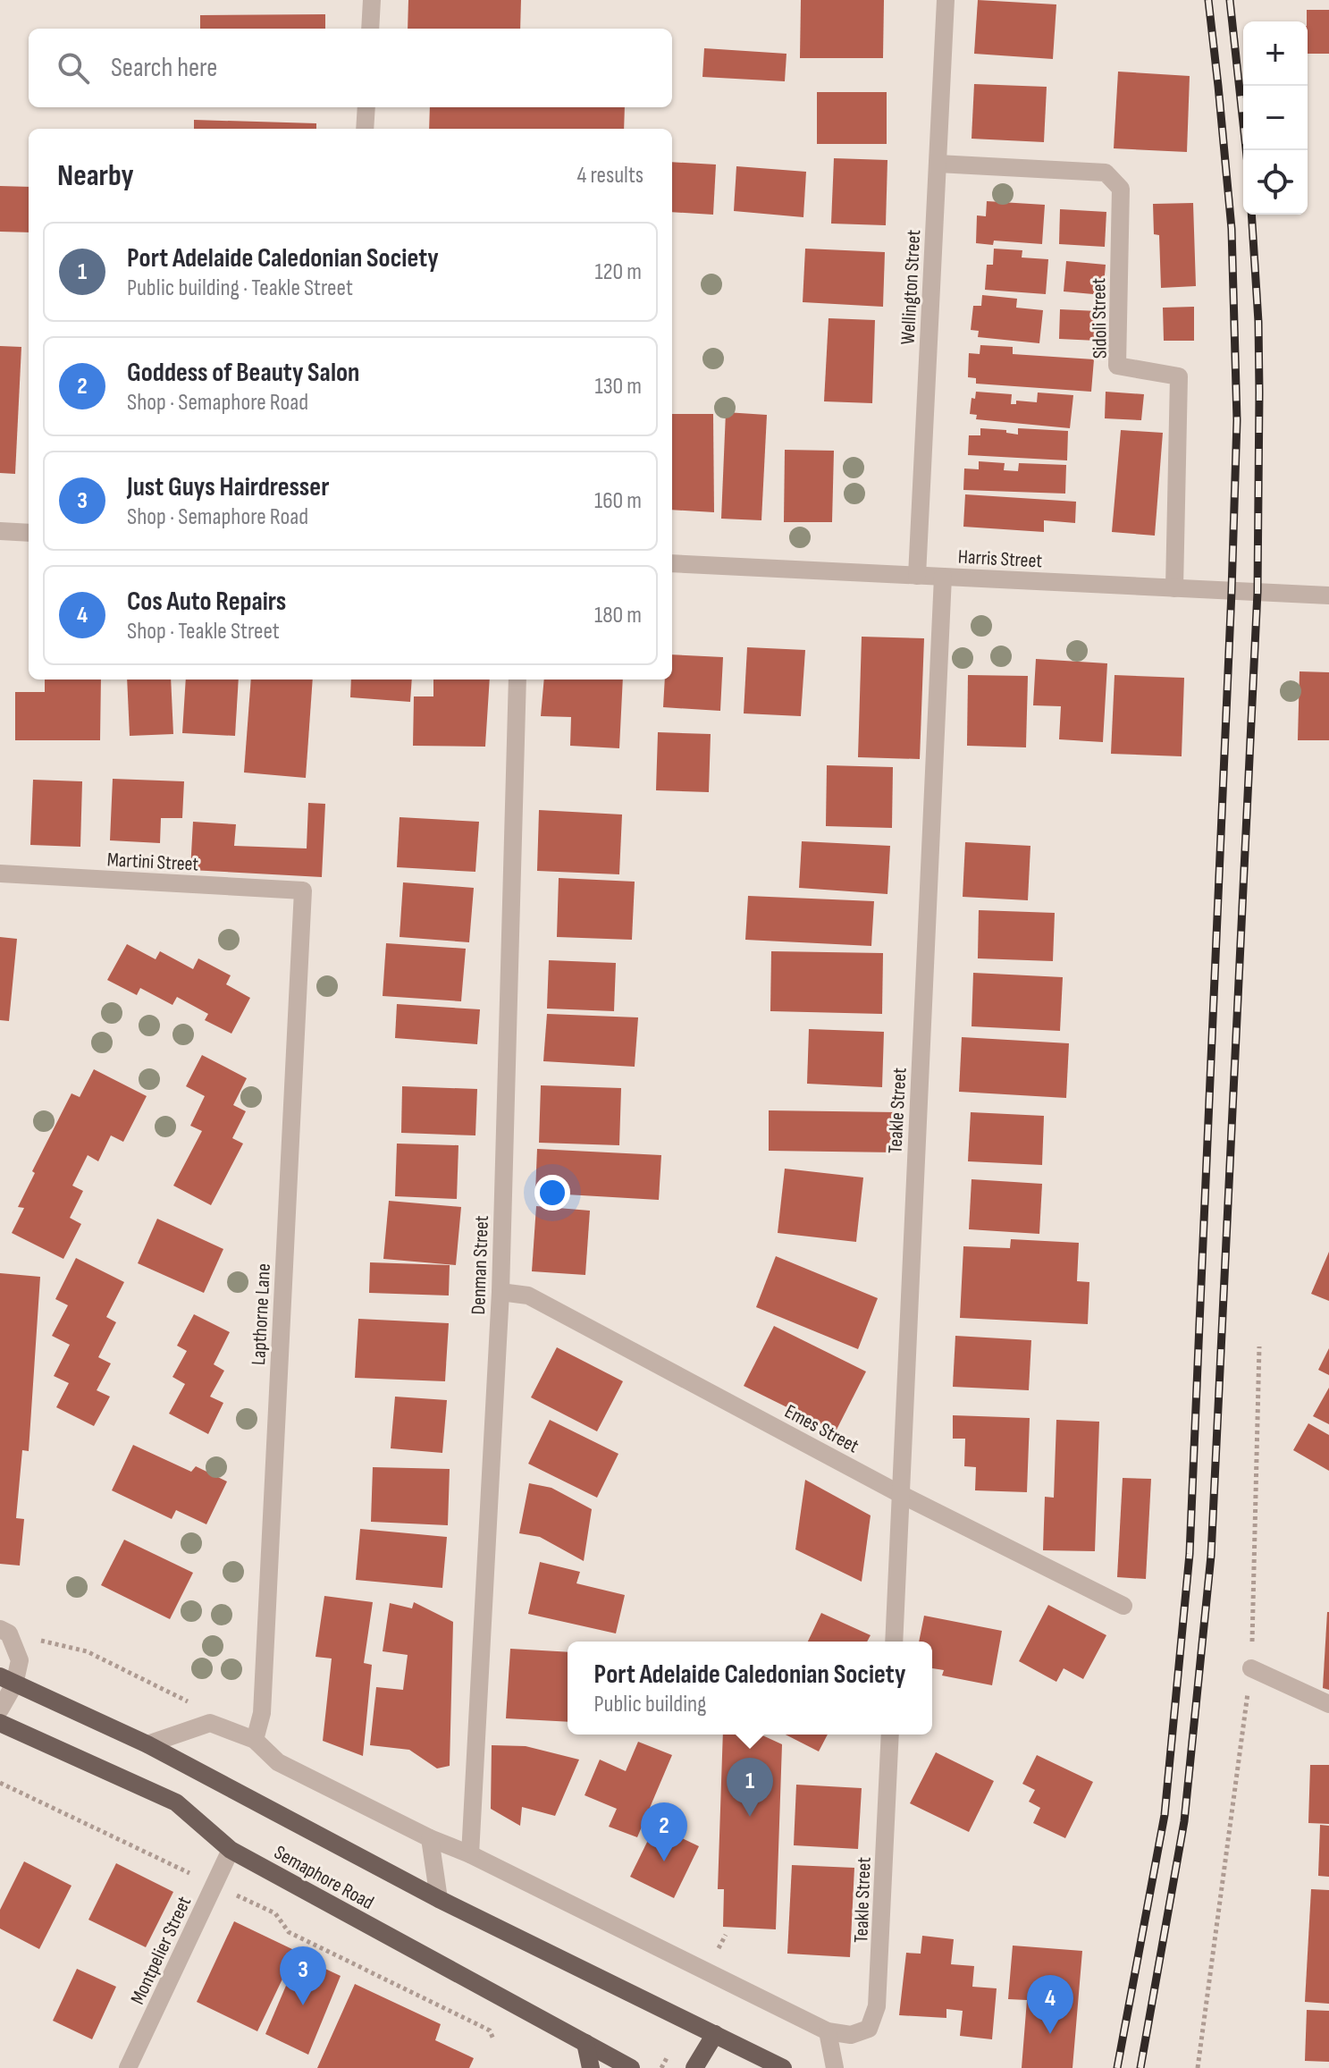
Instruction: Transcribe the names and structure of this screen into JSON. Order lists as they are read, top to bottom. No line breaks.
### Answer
{"streets":{"main road":["Semaphore Road"],"street":["Wellington Street","Sidoli Street","Harris Street","Martini Street","Teakle Street","Denman Street","Lapthorne Lane","Emes Street","Montpelier Street"]},"crossings":[["Wellington Street","Sidoli Street"],["Wellington Street","Harris Street"],["Sidoli Street","Harris Street"],["Harris Street","Teakle Street"],["Martini Street","Lapthorne Lane"],["Teakle Street","Emes Street"],["Denman Street","Emes Street"],["Semaphore Road","Montpelier Street"]],"page":{"map_buttons":["+","−"],"search":"Search here","heading":["Nearby","4 results"],"list":[{"mark":"1","name":"Port Adelaide Caledonian Society","note":"Public building · Teakle Street","value":"120 m"},{"mark":"2","name":"Goddess of Beauty Salon","note":"Shop · Semaphore Road","value":"130 m"},{"mark":"3","name":"Just Guys Hairdresser","note":"Shop · Semaphore Road","value":"160 m"},{"mark":"4","name":"Cos Auto Repairs","note":"Shop · Teakle Street","value":"180 m"}],"popup":["Port Adelaide Caledonian Society","Public building"],"pins":["1","2","3","4"]}}
